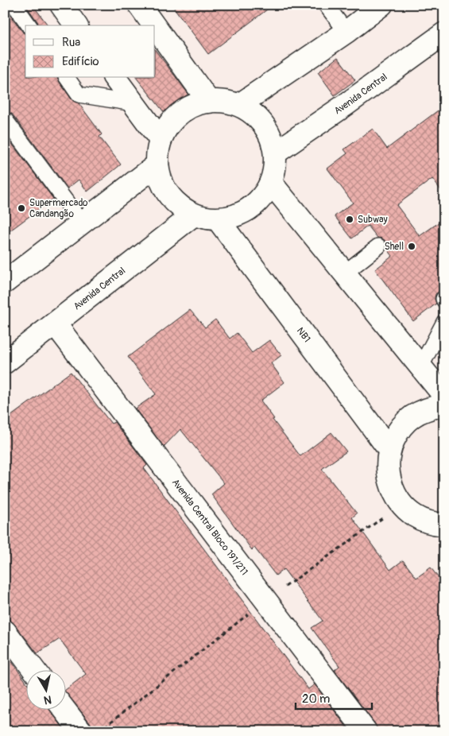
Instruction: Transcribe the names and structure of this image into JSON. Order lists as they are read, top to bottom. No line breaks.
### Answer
{"streets":{"street":["Avenida Central","NB1","Avenida Central Bloco 191/211"]},"crossings":[["Avenida Central","NB1"],["Avenida Central","Avenida Central Bloco 191/211"]],"places":["Supermercado Candangão","Subway","Shell"],"legend":["Rua","Edifício"],"scale_bar":"20 m","north":"bottom"}
